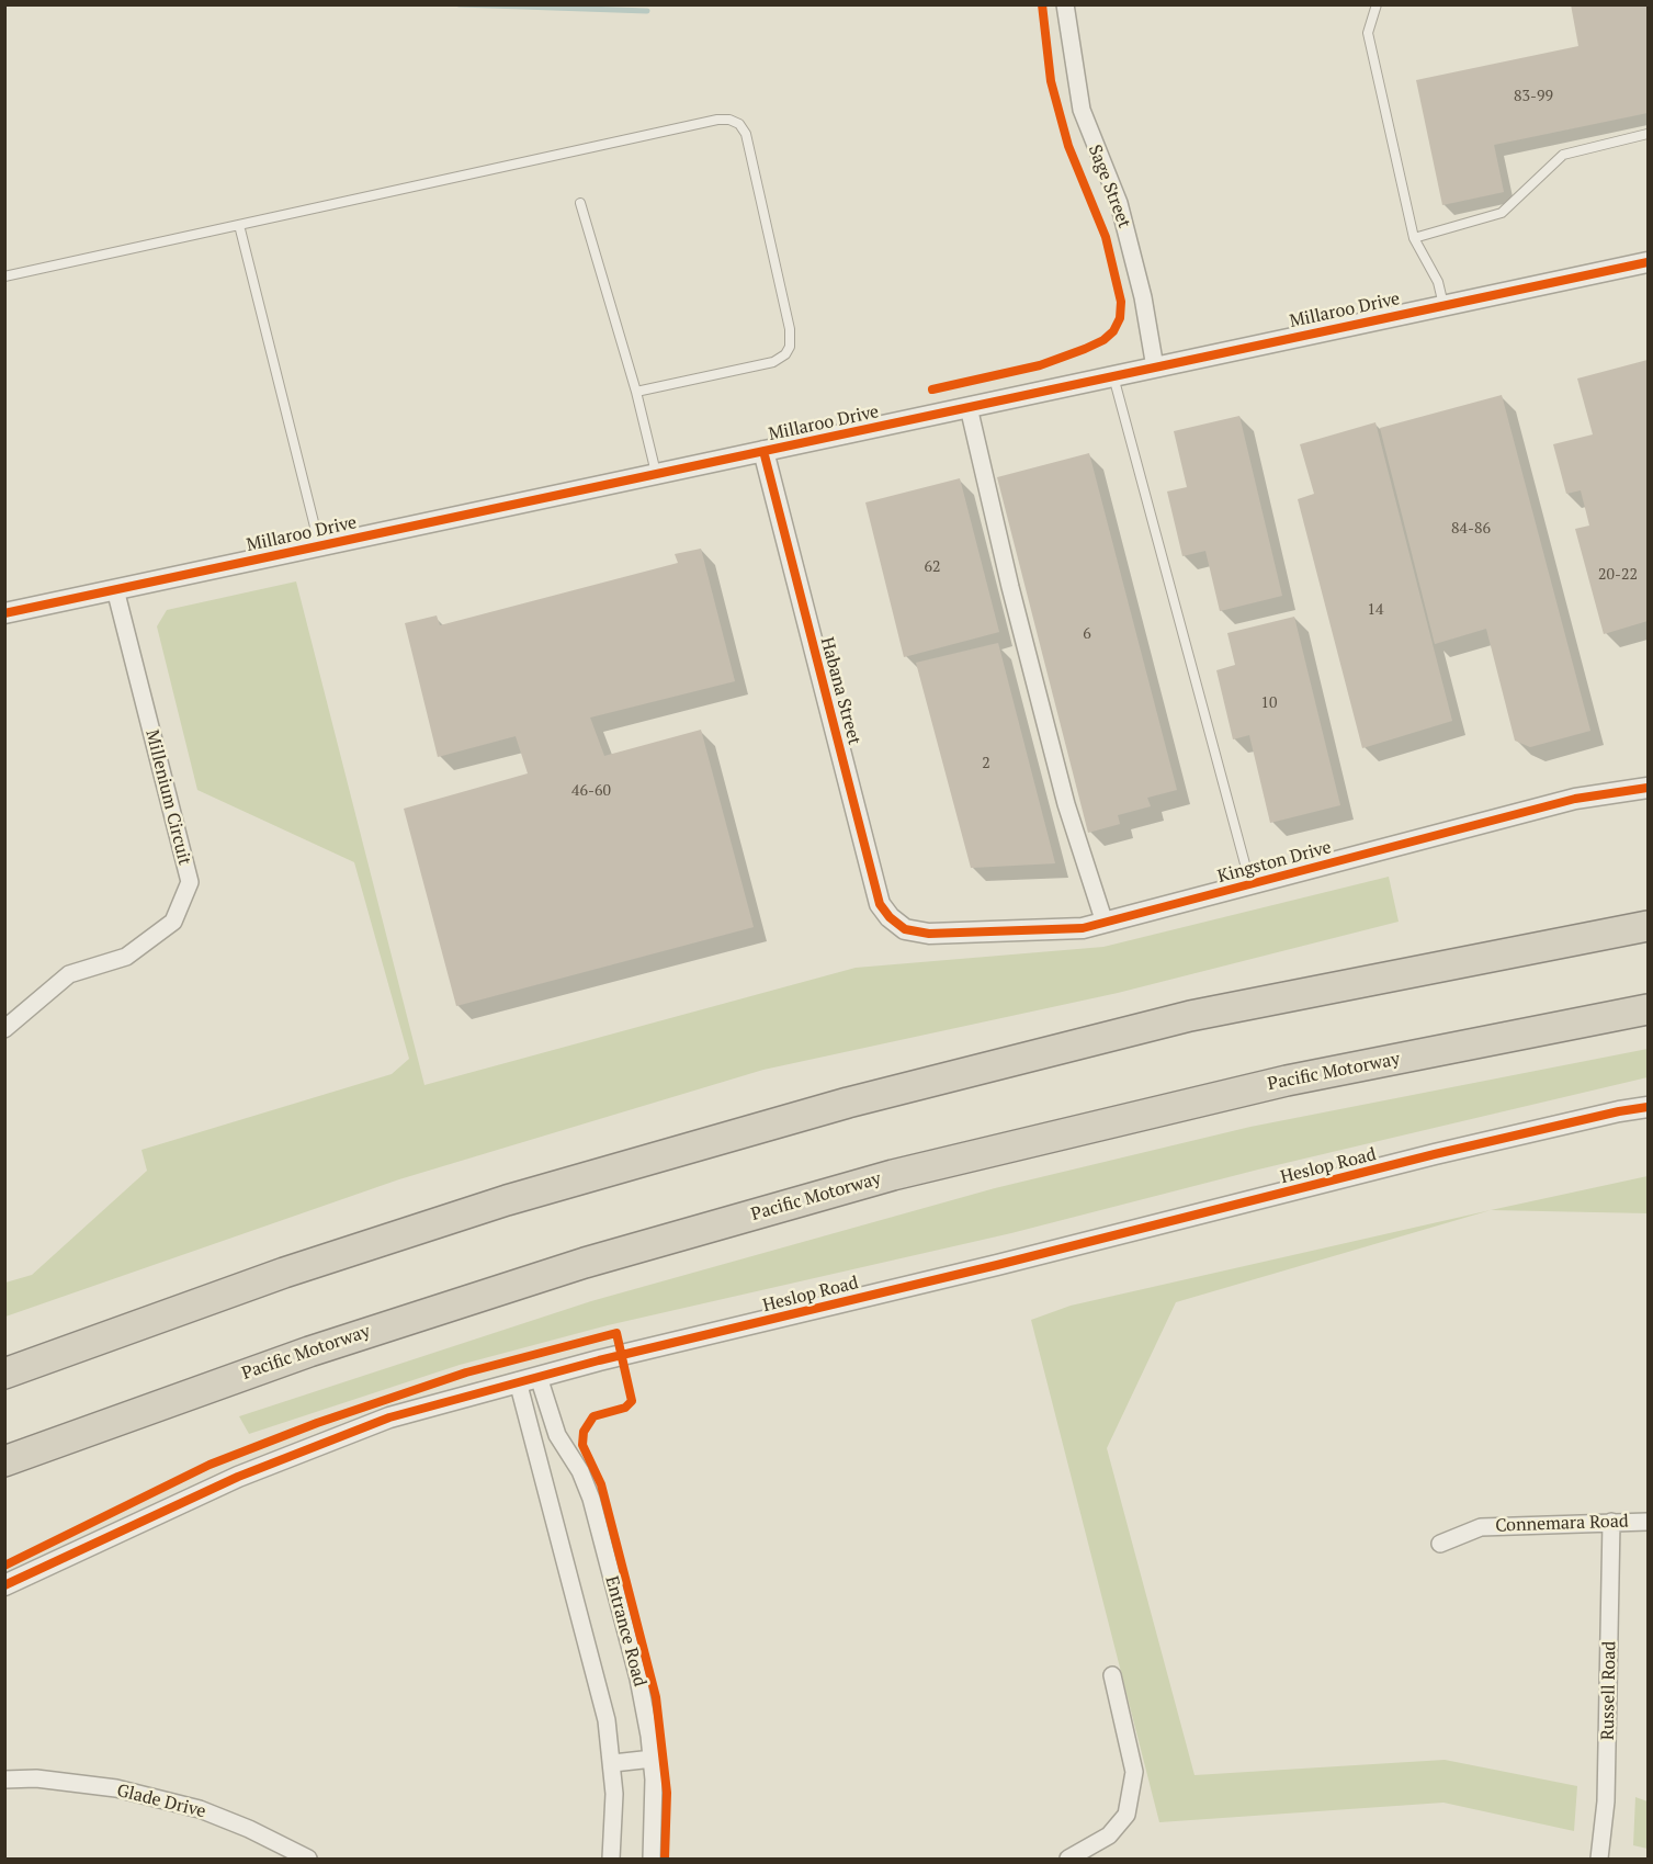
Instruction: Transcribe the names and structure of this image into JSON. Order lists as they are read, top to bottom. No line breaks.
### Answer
{"streets":{"highway":["Pacific Motorway"],"street":["Sage Street","Millaroo Drive","Habana Street","Millenium Circuit","Kingston Drive","Heslop Road","Connemara Road","Entrance Road","Russell Road","Glade Drive"]},"crossings":[["Sage Street","Millaroo Drive"],["Millaroo Drive","Habana Street"],["Millaroo Drive","Millenium Circuit"],["Habana Street","Kingston Drive"],["Heslop Road","Entrance Road"],["Connemara Road","Russell Road"]],"house_numbers":["83-99","84-86","62","20-22","14","6","10","2","46-60"]}
